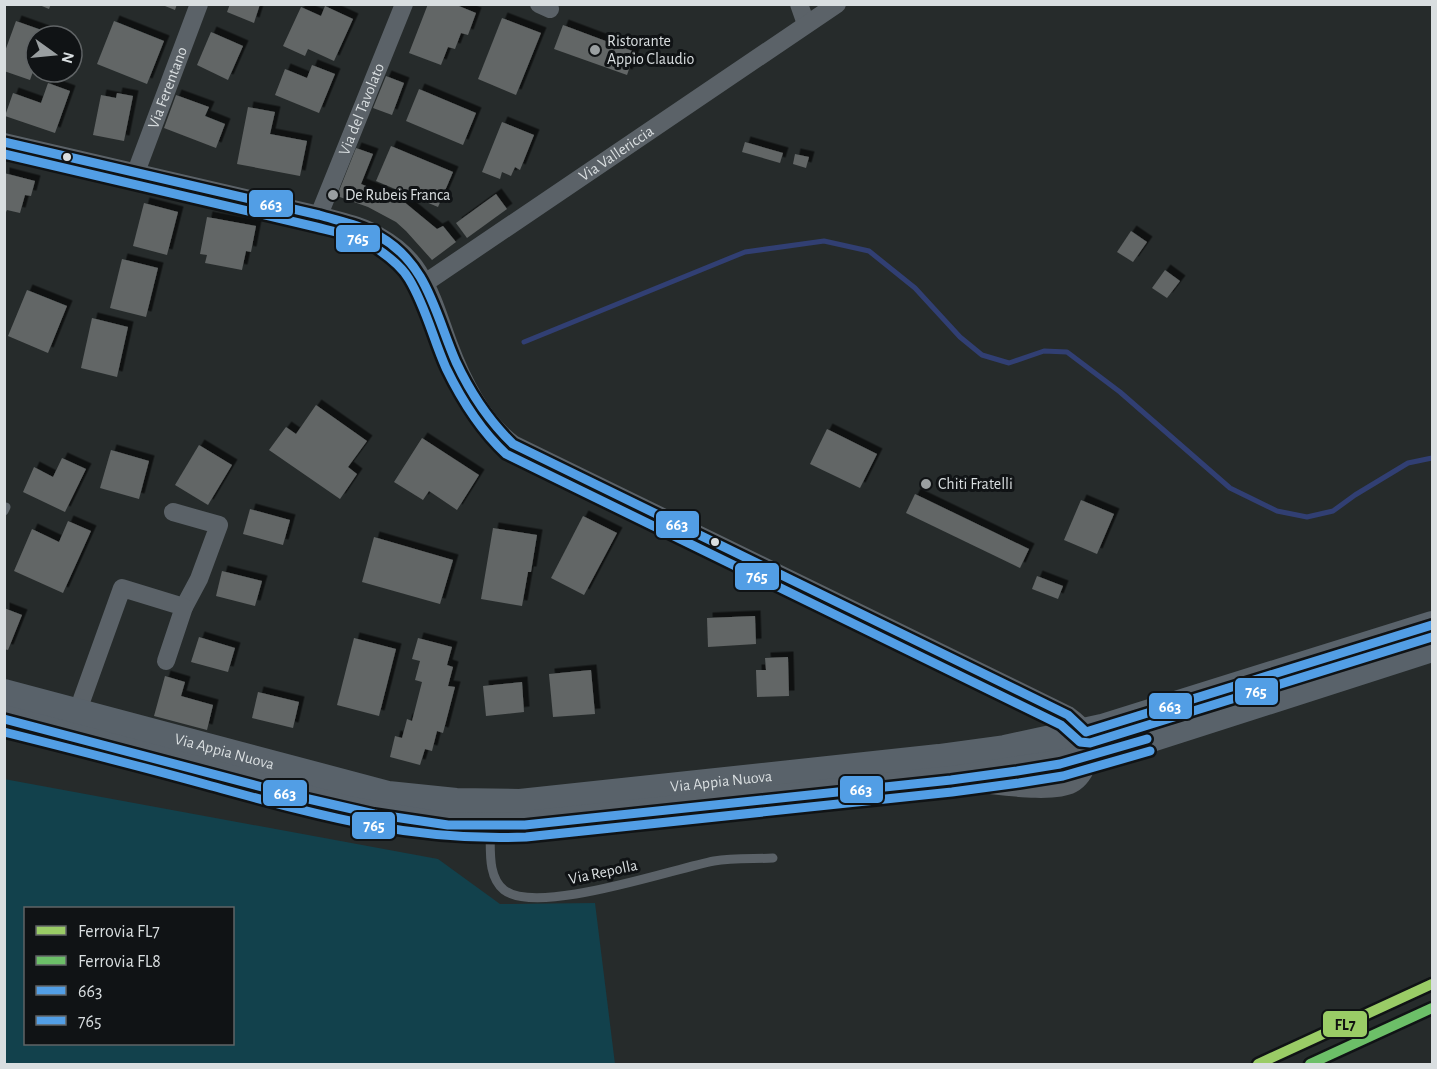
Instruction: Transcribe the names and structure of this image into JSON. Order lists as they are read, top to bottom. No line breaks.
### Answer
{"streets":{"main road":["Via Appia Nuova"],"street":["Via Ferentano","Via del Tavolato","Via Vallericcia"],"lane":["Via Repolla"]},"crossings":[["Via Appia Nuova","Via Repolla"]],"places":["Ristorante Appio Claudio","De Rubeis Franca","Chiti Fratelli"],"lines":["transit line 663","transit line 765","rail line FL7","rail line FL8"],"legend":["Ferrovia FL7","Ferrovia FL8","663","765"],"north":"right"}
